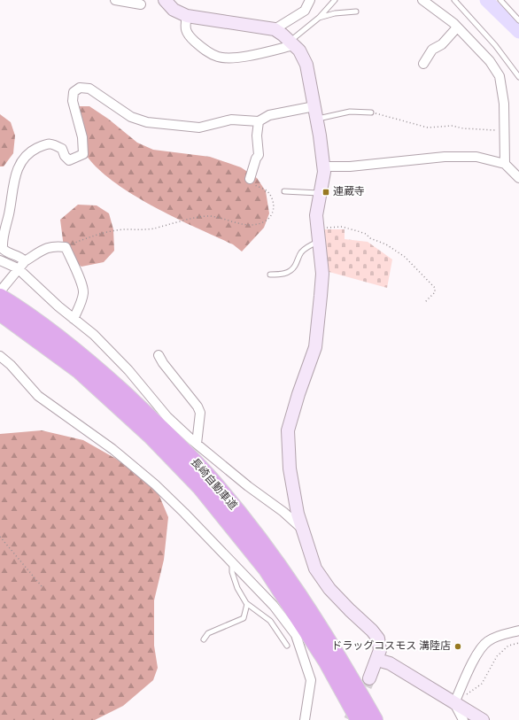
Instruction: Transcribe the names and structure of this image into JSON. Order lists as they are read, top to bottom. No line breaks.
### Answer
{"streets":{"highway":["長崎自動車道"]},"places":{"transit":["連蔵寺"],"other":["ドラッグコスモス 溝陸店"]}}
